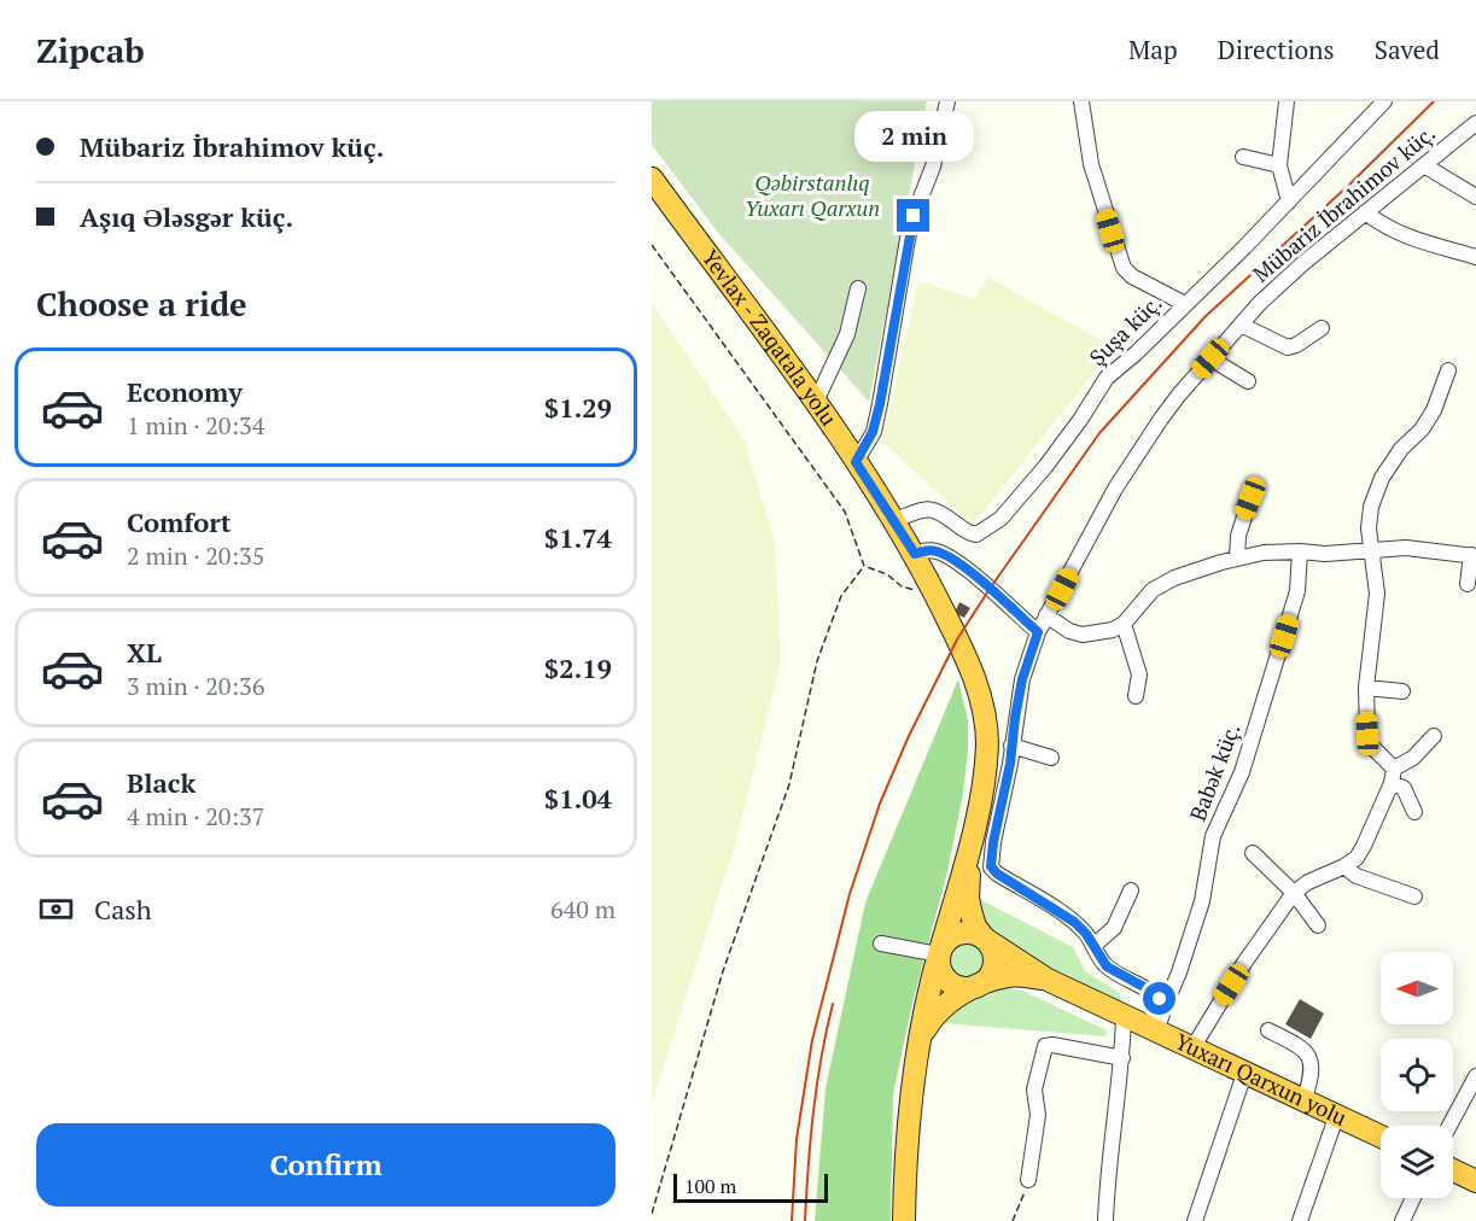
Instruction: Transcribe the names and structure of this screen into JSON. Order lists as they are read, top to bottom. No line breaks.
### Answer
{"streets":{"highway":["Yevlax - Zaqatala yolu","Yuxarı Qarxun yolu"],"street":["Mübariz İbrahimov küç.","Şuşa küç.","Babək küç."]},"crossings":[["Mübariz İbrahimov küç.","Babək küç."],["Şuşa küç.","Yevlax - Zaqatala yolu"]],"parks":["Qəbirstanlıq Yuxarı Qarxun"],"scale_bar":"100 m","north":"left","page":{"header":"Zipcab","nav":["Map","Directions","Saved"],"banner":["Mübariz İbrahimov küç.","Aşıq Ələsgər küç."],"bubble":"2 min","heading":"Choose a ride","list":[{"name":"Economy","note":"1 min · 20:34","value":"$1.29"},{"name":"Comfort","note":"2 min · 20:35","value":"$1.74"},{"name":"XL","note":"3 min · 20:36","value":"$2.19"},{"name":"Black","note":"4 min · 20:37","value":"$1.04"}],"pay":["Cash","640 m"],"buttons":"Confirm","scale":"100 m"}}
